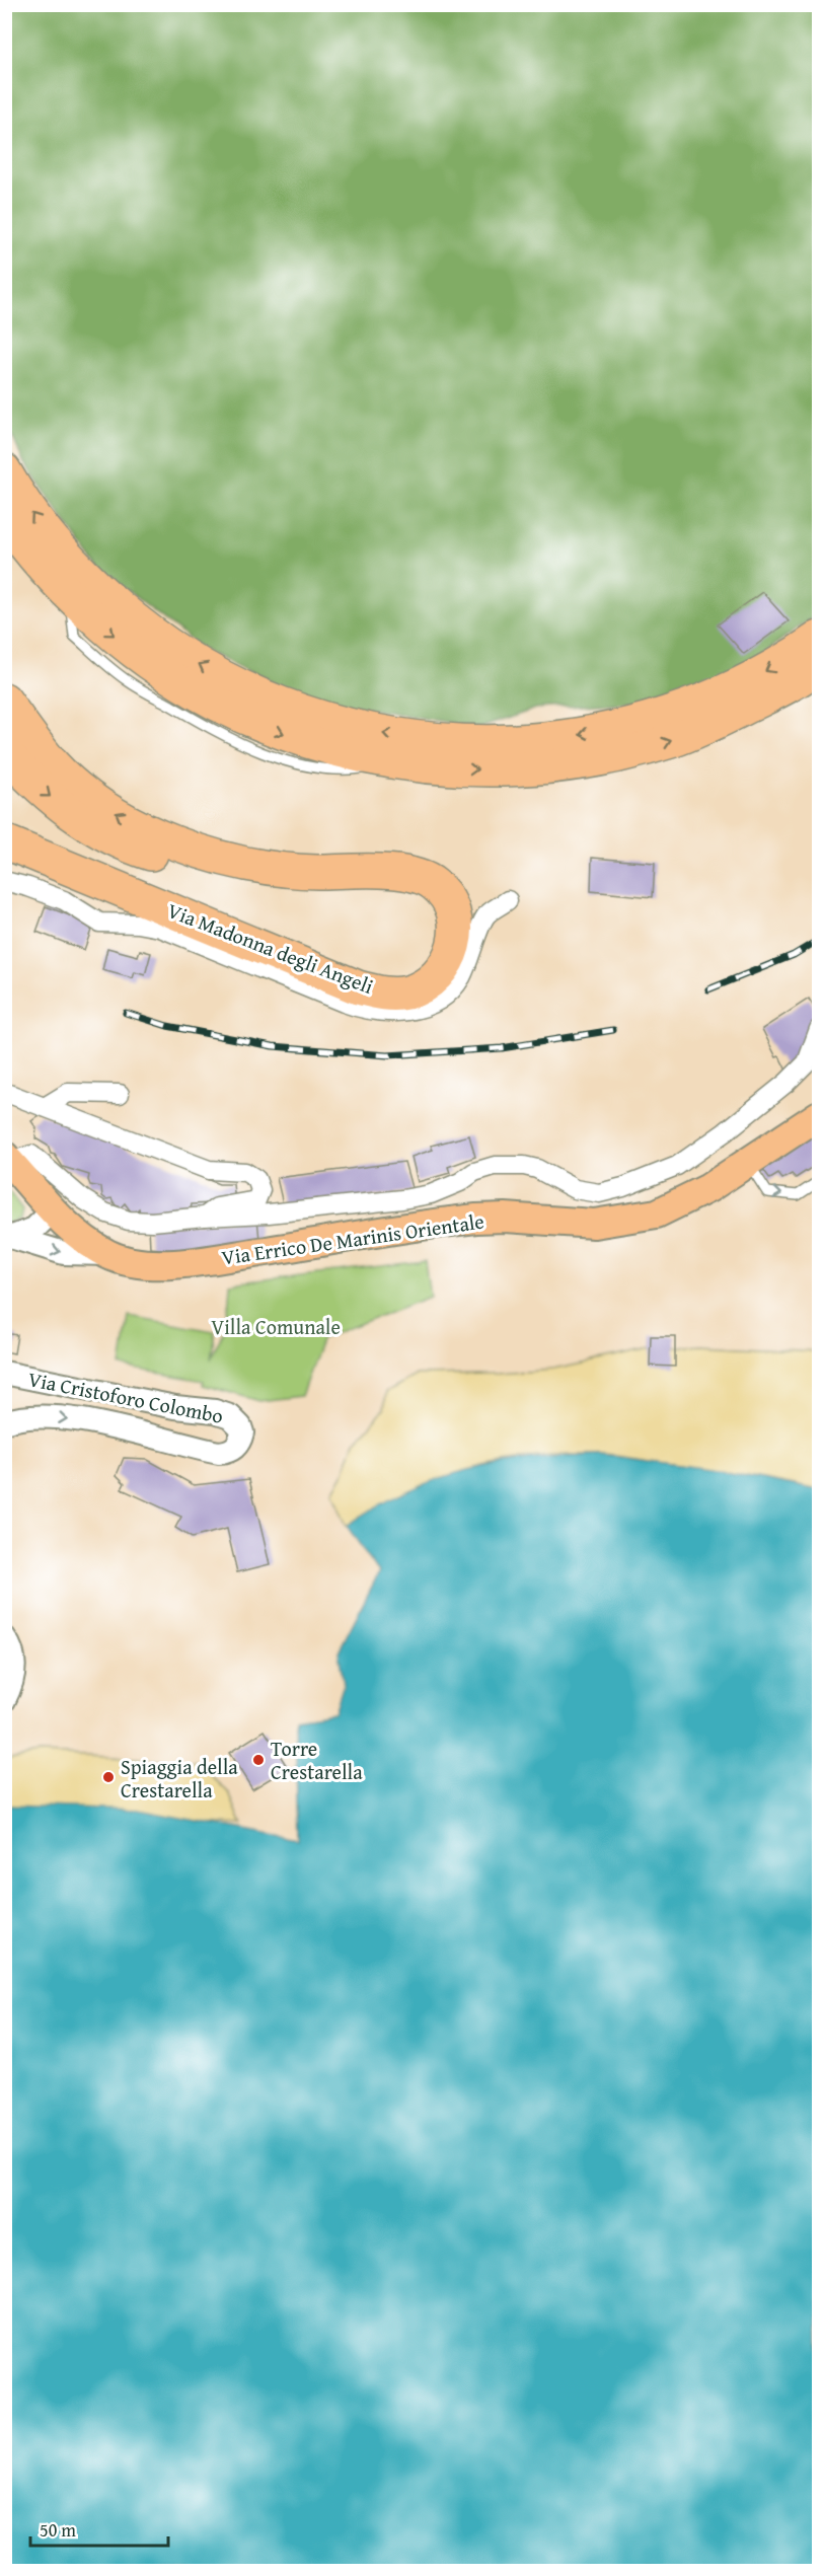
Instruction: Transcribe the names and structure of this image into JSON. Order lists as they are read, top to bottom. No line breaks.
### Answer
{"streets":{"main road":["Via Errico De Marinis Orientale"],"street":["Via Madonna degli Angeli","Via Cristoforo Colombo"]},"parks":["Villa Comunale"],"places":["Torre Crestarella","Spiaggia della Crestarella"],"scale_bar":"50 m"}
